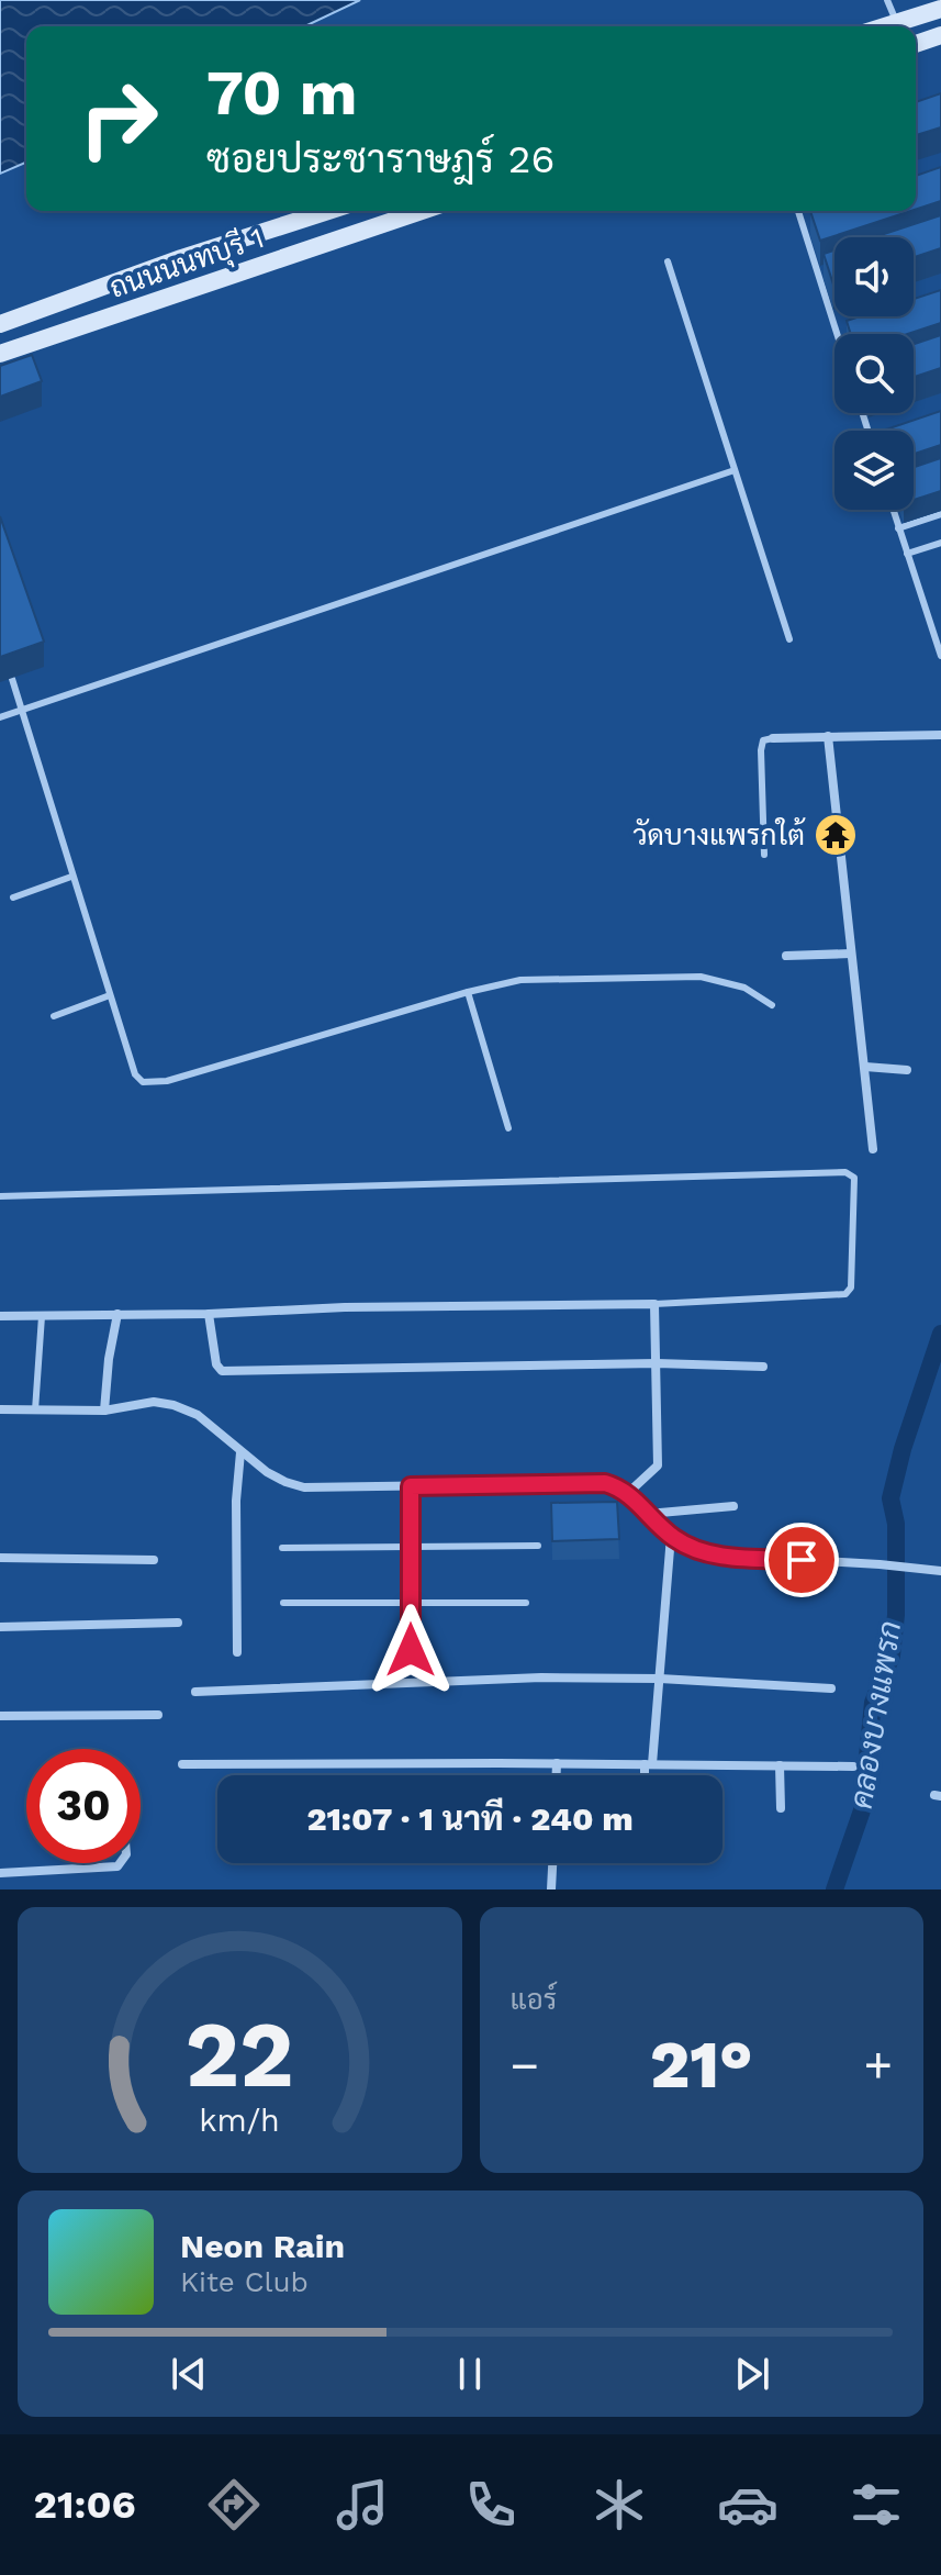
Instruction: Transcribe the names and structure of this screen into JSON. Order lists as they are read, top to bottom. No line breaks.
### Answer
{"streets":{"main road":["ถนนนนทบุรี 1"]},"water":["คลองบางแพรก"],"places":{"temple":["วัดบางแพรกใต้"]},"page":{"turn":["70 m","ซอยประชาราษฎร์ 26"],"limit":"30","trip":"21:07 · 1 นาที · 240 m","tile":"แอร์","heat":["−","21°","+"],"song":["Neon Rain","Kite Club"],"tabs":"21:06","gauge":["22","km/h"]}}
